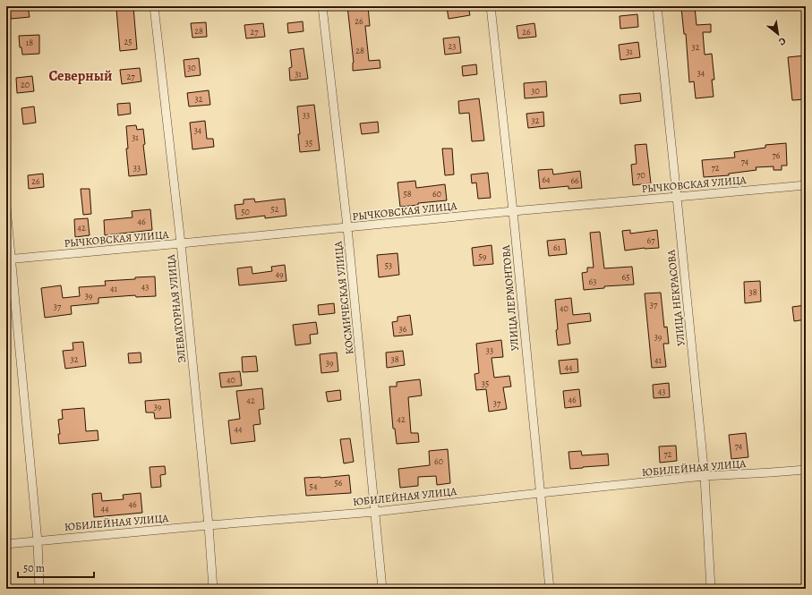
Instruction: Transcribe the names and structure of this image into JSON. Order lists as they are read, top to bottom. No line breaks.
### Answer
{"streets":{"street":["РЫЧКОВСКАЯ УЛИЦА","КОСМИЧЕСКАЯ УЛИЦА","УЛИЦА ЛЕРМОНТОВА","УЛИЦА НЕКРАСОВА","ЭЛЕВАТОРНАЯ УЛИЦА","ЮБИЛЕЙНАЯ УЛИЦА"]},"crossings":[["РЫЧКОВСКАЯ УЛИЦА","КОСМИЧЕСКАЯ УЛИЦА"],["РЫЧКОВСКАЯ УЛИЦА","УЛИЦА ЛЕРМОНТОВА"],["РЫЧКОВСКАЯ УЛИЦА","УЛИЦА НЕКРАСОВА"],["РЫЧКОВСКАЯ УЛИЦА","ЭЛЕВАТОРНАЯ УЛИЦА"],["КОСМИЧЕСКАЯ УЛИЦА","ЮБИЛЕЙНАЯ УЛИЦА"],["УЛИЦА ЛЕРМОНТОВА","ЮБИЛЕЙНАЯ УЛИЦА"],["УЛИЦА НЕКРАСОВА","ЮБИЛЕЙНАЯ УЛИЦА"],["ЭЛЕВАТОРНАЯ УЛИЦА","ЮБИЛЕЙНАЯ УЛИЦА"]],"districts":["Северный"],"house_numbers":["26","28","27","26","25","18","23","32","28","31","30","34","31","27","20","30","32","33","32","34","31","35","76","74","33","72","70","64","66","26","58","60","52","50","46","42","67","61","59","53","49","65","63","43","41","38","39","37","37","40","36","39","33","32","38","41","39","44","40","35","43","46","42","37","39","42","44","74","72","60","56","54","46","44"],"scale_bar":"50 m","north":"bottom right"}
